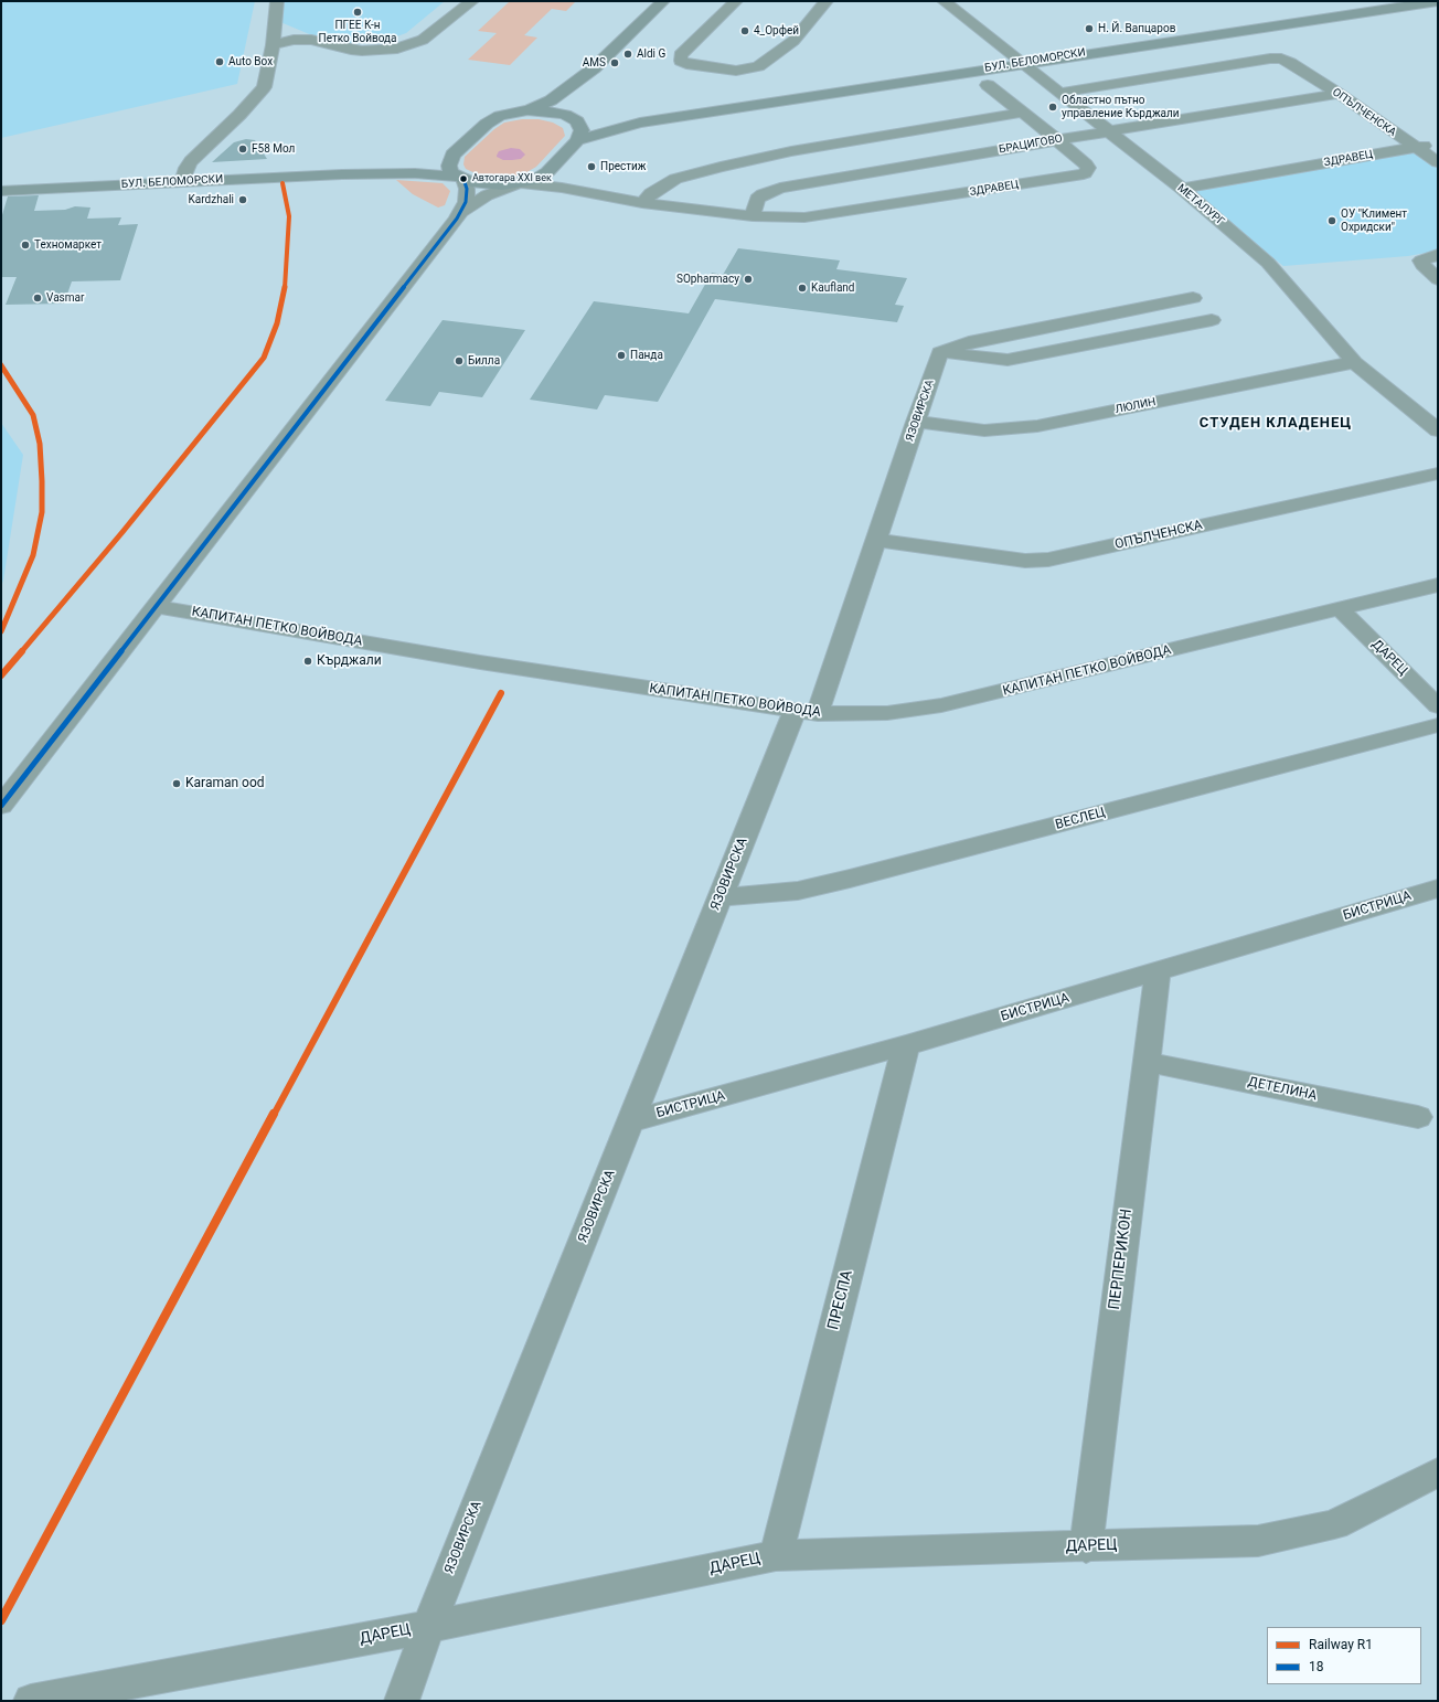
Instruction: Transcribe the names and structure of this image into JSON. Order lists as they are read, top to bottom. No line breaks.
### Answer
{"streets":{"main road":["БУЛ. БЕЛОМОРСКИ"],"street":["ОПЪЛЧЕНСКА","БРАЦИГОВО","ЗДРАВЕЦ","МЕТАЛУРГ","ЛЮЛИН","ЯЗОВИРСКА","КАПИТАН ПЕТКО ВОЙВОДА","ДАРЕЦ","ВЕСЛЕЦ","БИСТРИЦА","ДЕТЕЛИНА","ПЕРПЕРИКОН","ПРЕСПА"]},"crossings":[["БУЛ. БЕЛОМОРСКИ","МЕТАЛУРГ"],["ОПЪЛЧЕНСКА","БРАЦИГОВО"],["ОПЪЛЧЕНСКА","ЗДРАВЕЦ"],["ОПЪЛЧЕНСКА","МЕТАЛУРГ"],["ОПЪЛЧЕНСКА","ЯЗОВИРСКА"],["БРАЦИГОВО","ЗДРАВЕЦ"],["БРАЦИГОВО","МЕТАЛУРГ"],["ЗДРАВЕЦ","МЕТАЛУРГ"],["МЕТАЛУРГ","ЛЮЛИН"],["ЛЮЛИН","ЯЗОВИРСКА"],["ЯЗОВИРСКА","КАПИТАН ПЕТКО ВОЙВОДА"],["ЯЗОВИРСКА","ДАРЕЦ"],["ЯЗОВИРСКА","ВЕСЛЕЦ"],["ЯЗОВИРСКА","БИСТРИЦА"],["КАПИТАН ПЕТКО ВОЙВОДА","ДАРЕЦ"],["ДАРЕЦ","ПЕРПЕРИКОН"],["ДАРЕЦ","ПРЕСПА"],["БИСТРИЦА","ПЕРПЕРИКОН"],["БИСТРИЦА","ПРЕСПА"],["ДЕТЕЛИНА","ПЕРПЕРИКОН"]],"districts":["СТУДЕН КЛАДЕНЕЦ"],"places":["ПГЕЕ К-н Петко Войвода","Н. Й. Вапцаров","4_Орфей","Aldi G","Auto Box","AMS","Областно пътно управление Кърджали","F58 Mол","Престиж","Автогара XXI век","Kardzhali","ОУ \"Климент Охридски\"","Техномаркет","SOpharmacy","Kaufland","Vasmar","Панда","Билла","Кърджали","Karaman ood"],"lines":["transit line 18","rail line R1"],"legend":["Railway R1","18"]}
